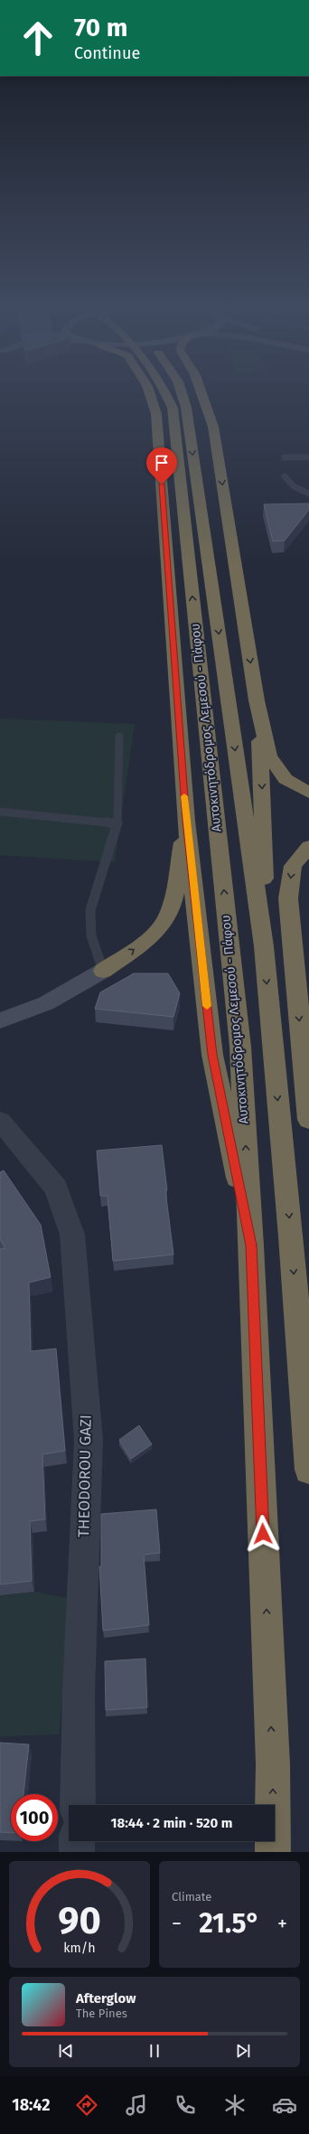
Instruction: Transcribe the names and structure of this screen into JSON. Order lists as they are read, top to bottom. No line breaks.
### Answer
{"streets":{"highway":["Αυτοκινητόδρομος Λεμεσού - Πάφου"],"street":["THEODOROU GAZI"]},"page":{"turn":["70 m","Continue"],"limit":"100","trip":"18:44 · 2 min · 520 m","tile":"Climate","heat":["−","21.5°","+"],"song":["Afterglow","The Pines"],"tabs":"18:42","gauge":["90","km/h"]}}
